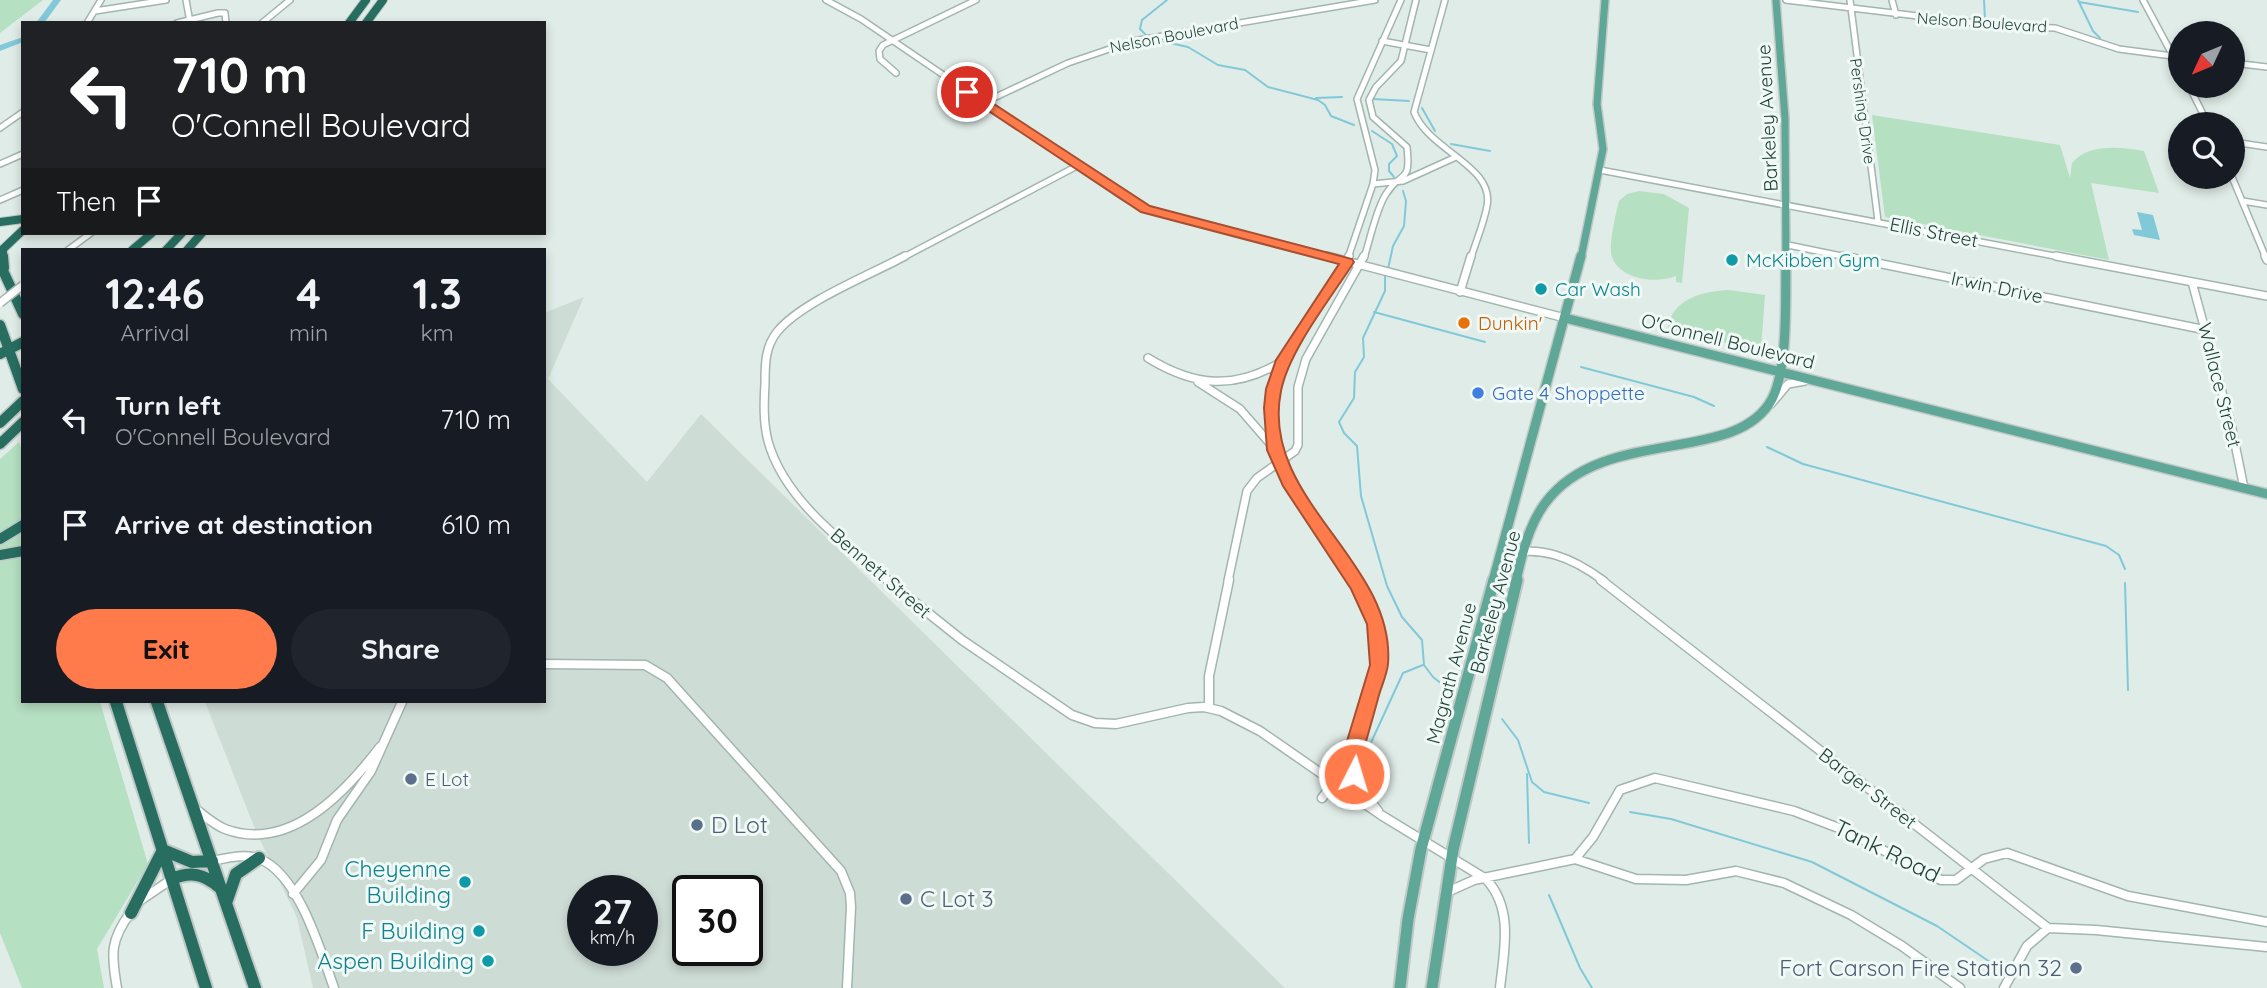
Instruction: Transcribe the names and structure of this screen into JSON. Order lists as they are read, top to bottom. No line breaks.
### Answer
{"streets":{"main road":["Barkeley Avenue","O'Connell Boulevard","Magrath Avenue"],"street":["Nelson Boulevard","Pershing Drive","Ellis Street","Irwin Drive","Wallace Street","Bennett Street","Barger Street","Tank Road"]},"crossings":[["Nelson Boulevard","Pershing Drive"],["Nelson Boulevard","O'Connell Boulevard"],["Pershing Drive","Ellis Street"],["Barkeley Avenue","Ellis Street"],["Barkeley Avenue","Irwin Drive"],["Barkeley Avenue","O'Connell Boulevard"],["Barkeley Avenue","Barger Street"],["Ellis Street","Wallace Street"],["Ellis Street","Magrath Avenue"],["Irwin Drive","Wallace Street"],["O'Connell Boulevard","Wallace Street"],["O'Connell Boulevard","Bennett Street"],["O'Connell Boulevard","Magrath Avenue"],["Barger Street","Tank Road"]],"places":["McKibben Gym","Car Wash","Dunkin'","Gate 4 Shoppette","E Lot","D Lot","Cheyenne Building","C Lot 3","F Building","Aspen Building","Fort Carson Fire Station 32"],"north":"bottom left","page":{"turn":["710 m","O'Connell Boulevard"],"then":"Then","eta":["12:46","Arrival","4","min","1.3","km"],"list":[{"name":"Turn left","note":"O'Connell Boulevard","value":"710 m"},{"name":"Arrive at destination","value":"610 m"}],"buttons":["Exit","Share"],"speed":"27 km/h","limit":"30"}}
